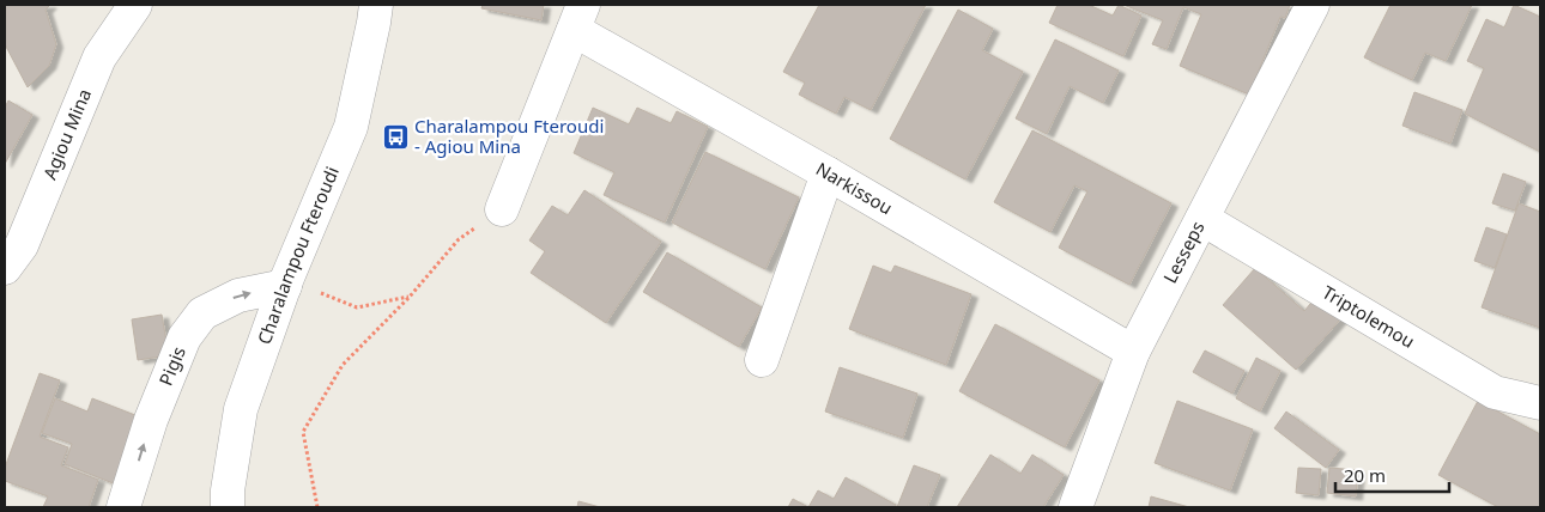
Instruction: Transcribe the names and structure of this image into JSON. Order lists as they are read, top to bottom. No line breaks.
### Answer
{"streets":{"street":["Agiou Mina","Narkissou","Lesseps","Charalampou Fteroudi","Triptolemou","Pigis"]},"crossings":[["Narkissou","Lesseps"],["Lesseps","Triptolemou"],["Charalampou Fteroudi","Pigis"]],"one_way":["Pigis"],"places":{"bus stop":["Charalampou Fteroudi - Agiou Mina"]},"scale_bar":"20 m"}
